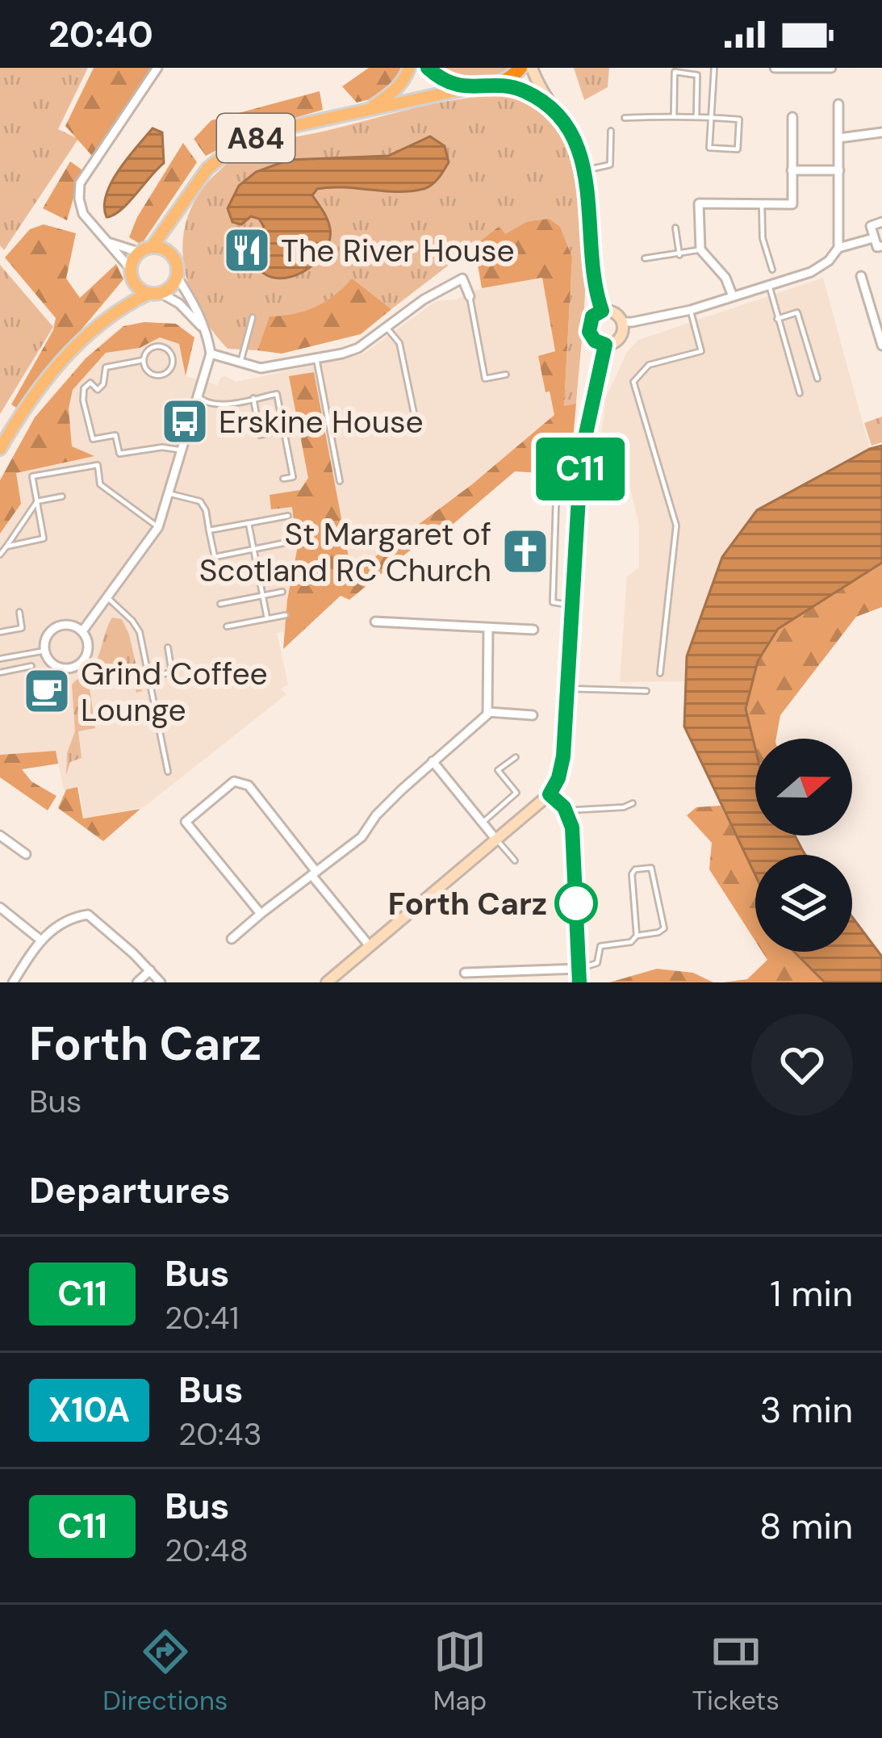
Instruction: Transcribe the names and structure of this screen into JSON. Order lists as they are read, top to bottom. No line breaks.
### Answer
{"streets":{"highway":["A84"]},"places":{"restaurant":["The River House"],"bus stop":["Erskine House"],"church":["St Margaret of Scotland RC Church"],"cafe":["Grind Coffee Lounge"],"other":["Forth Carz"]},"lines":["bus line C11"],"north":"right","page":{"status":"20:40","on_map":"C11","heading":[["Forth Carz","Bus"],"Departures"],"list":[{"mark":"C11","name":"Bus","note":"20:41","value":"1 min"},{"mark":"X10A","name":"Bus","note":"20:43","value":"3 min"},{"mark":"C11","name":"Bus","note":"20:48","value":"8 min"}],"tabs":["Directions","Map","Tickets"]}}
